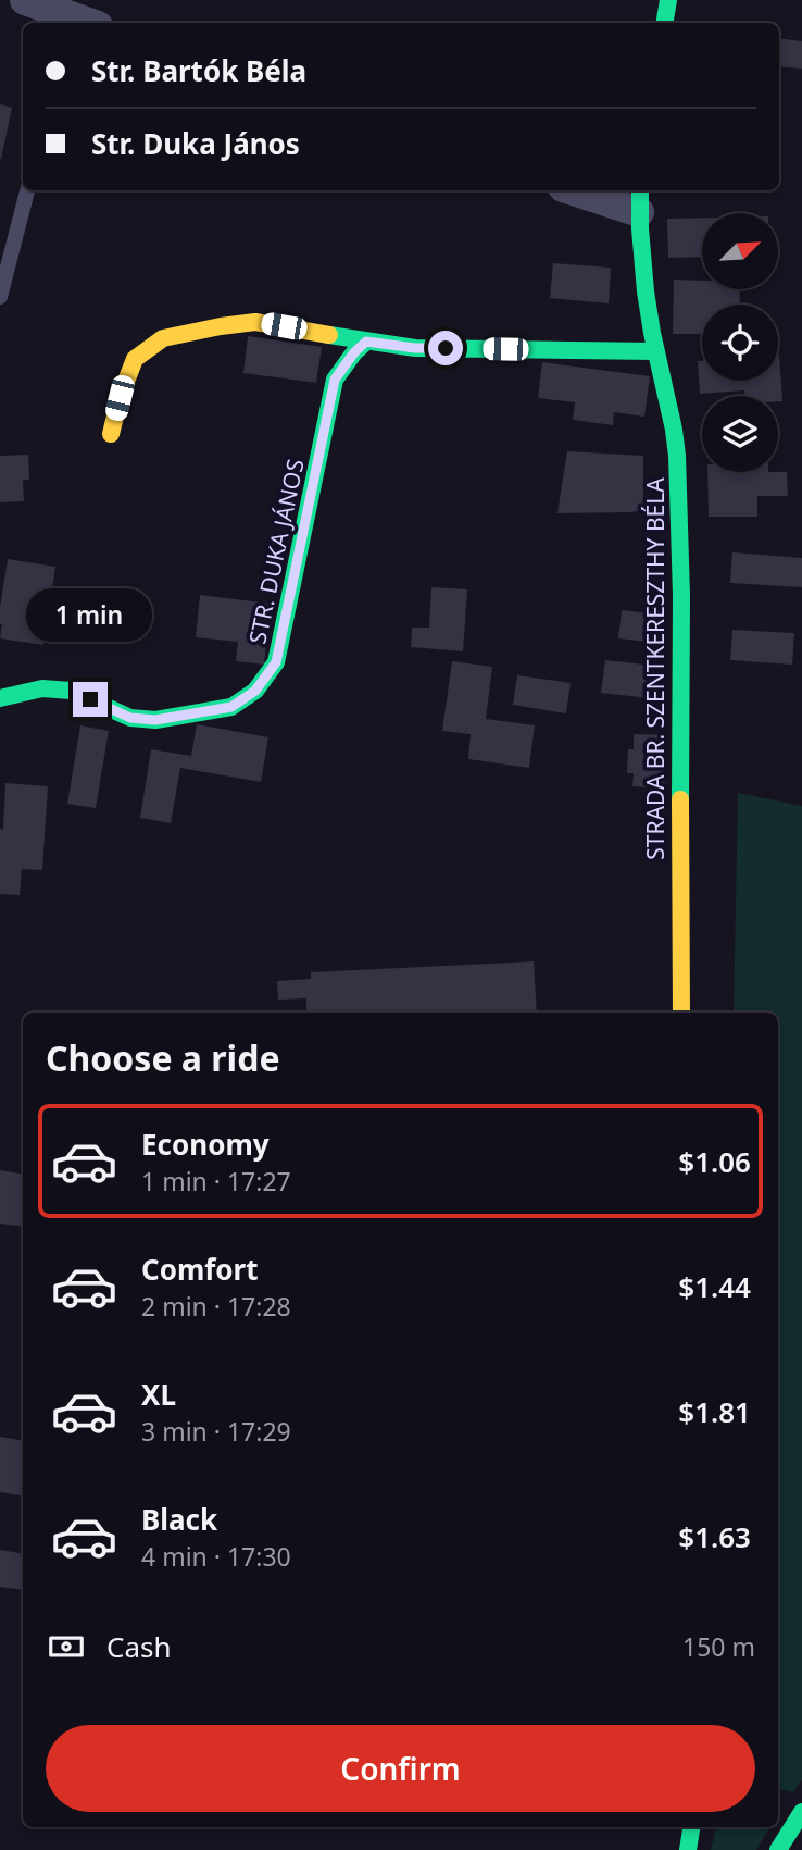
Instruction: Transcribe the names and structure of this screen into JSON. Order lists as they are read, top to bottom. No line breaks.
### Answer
{"streets":{"street":["STR. DUKA JÁNOS","STRADA BR. SZENTKERESZTHY BÉLA"]},"north":"top right","page":{"banner":["Str. Bartók Béla","Str. Duka János"],"bubble":"1 min","heading":"Choose a ride","list":[{"name":"Economy","note":"1 min · 17:27","value":"$1.06"},{"name":"Comfort","note":"2 min · 17:28","value":"$1.44"},{"name":"XL","note":"3 min · 17:29","value":"$1.81"},{"name":"Black","note":"4 min · 17:30","value":"$1.63"}],"pay":["Cash","150 m"],"buttons":"Confirm"}}
